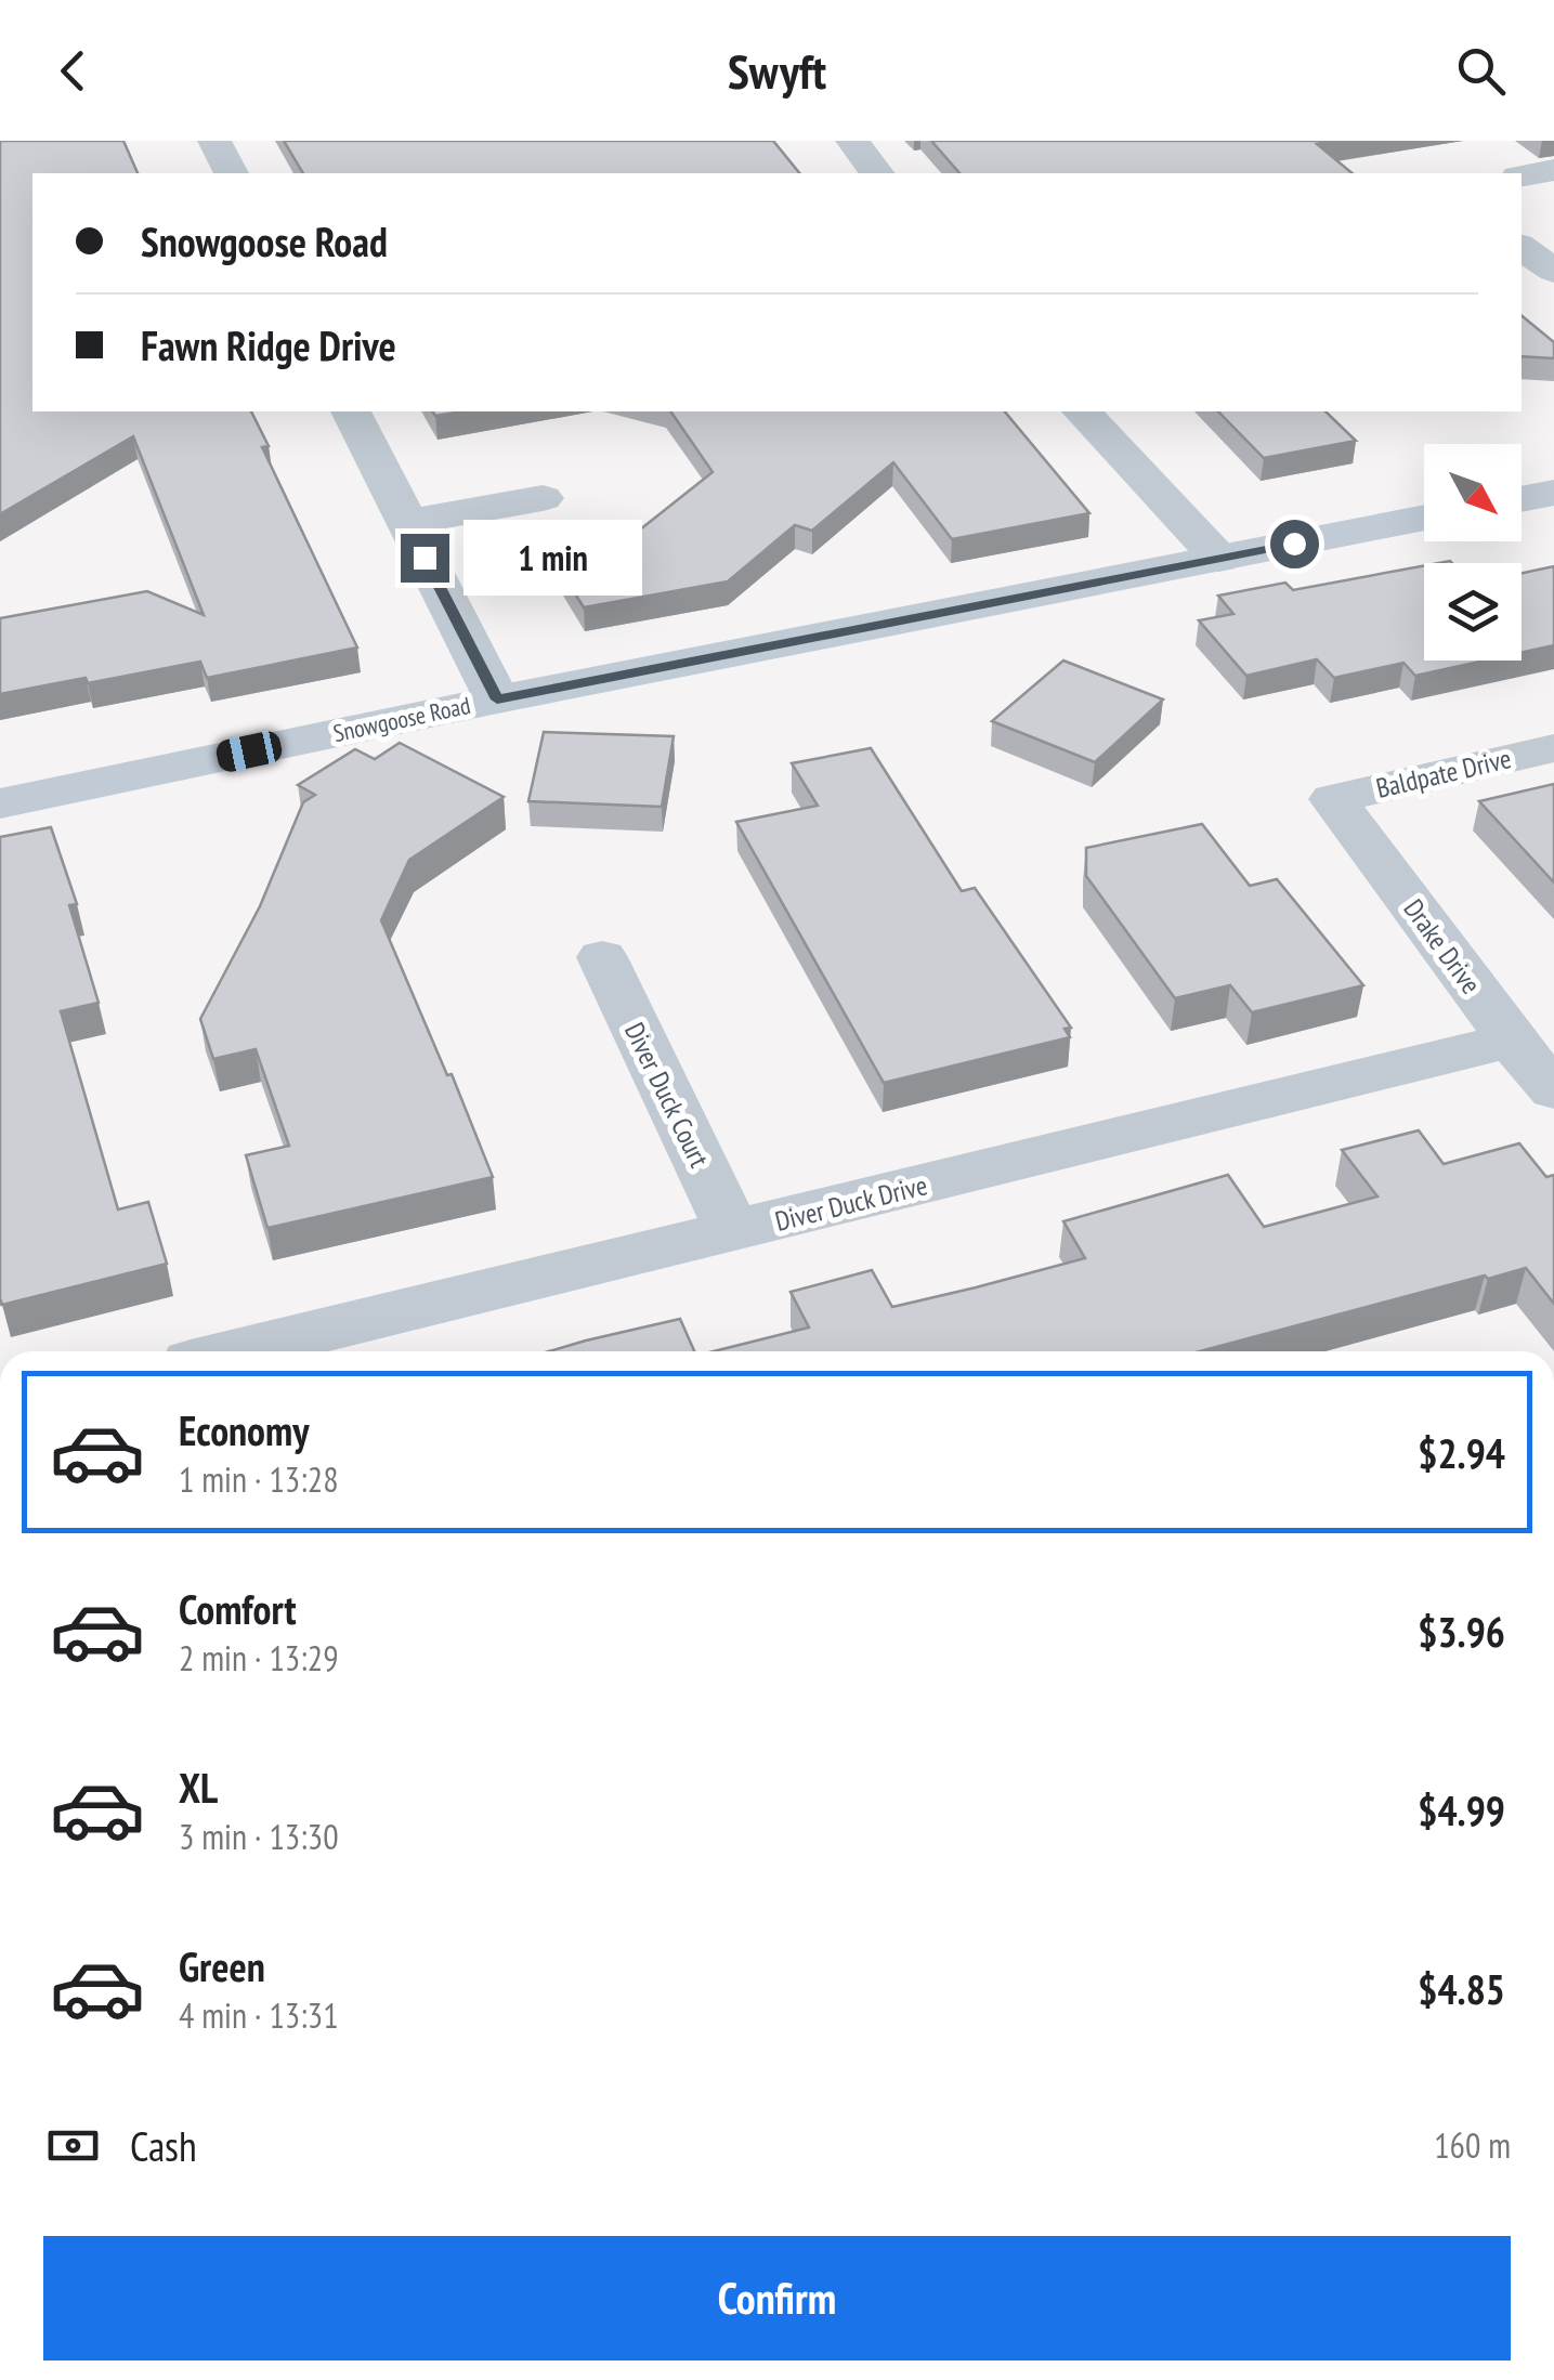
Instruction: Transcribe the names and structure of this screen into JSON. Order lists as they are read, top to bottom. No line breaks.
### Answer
{"streets":{"street":["Snowgoose Road","Baldpate Drive","Drake Drive","Diver Duck Court","Diver Duck Drive"]},"crossings":[["Baldpate Drive","Drake Drive"],["Drake Drive","Diver Duck Drive"],["Diver Duck Court","Diver Duck Drive"]],"north":"bottom right","page":{"header":"Swyft","banner":["Snowgoose Road","Fawn Ridge Drive"],"bubble":"1 min","list":[{"name":"Economy","note":"1 min · 13:28","value":"$2.94"},{"name":"Comfort","note":"2 min · 13:29","value":"$3.96"},{"name":"XL","note":"3 min · 13:30","value":"$4.99"},{"name":"Green","note":"4 min · 13:31","value":"$4.85"}],"pay":["Cash","160 m"],"buttons":"Confirm"}}
